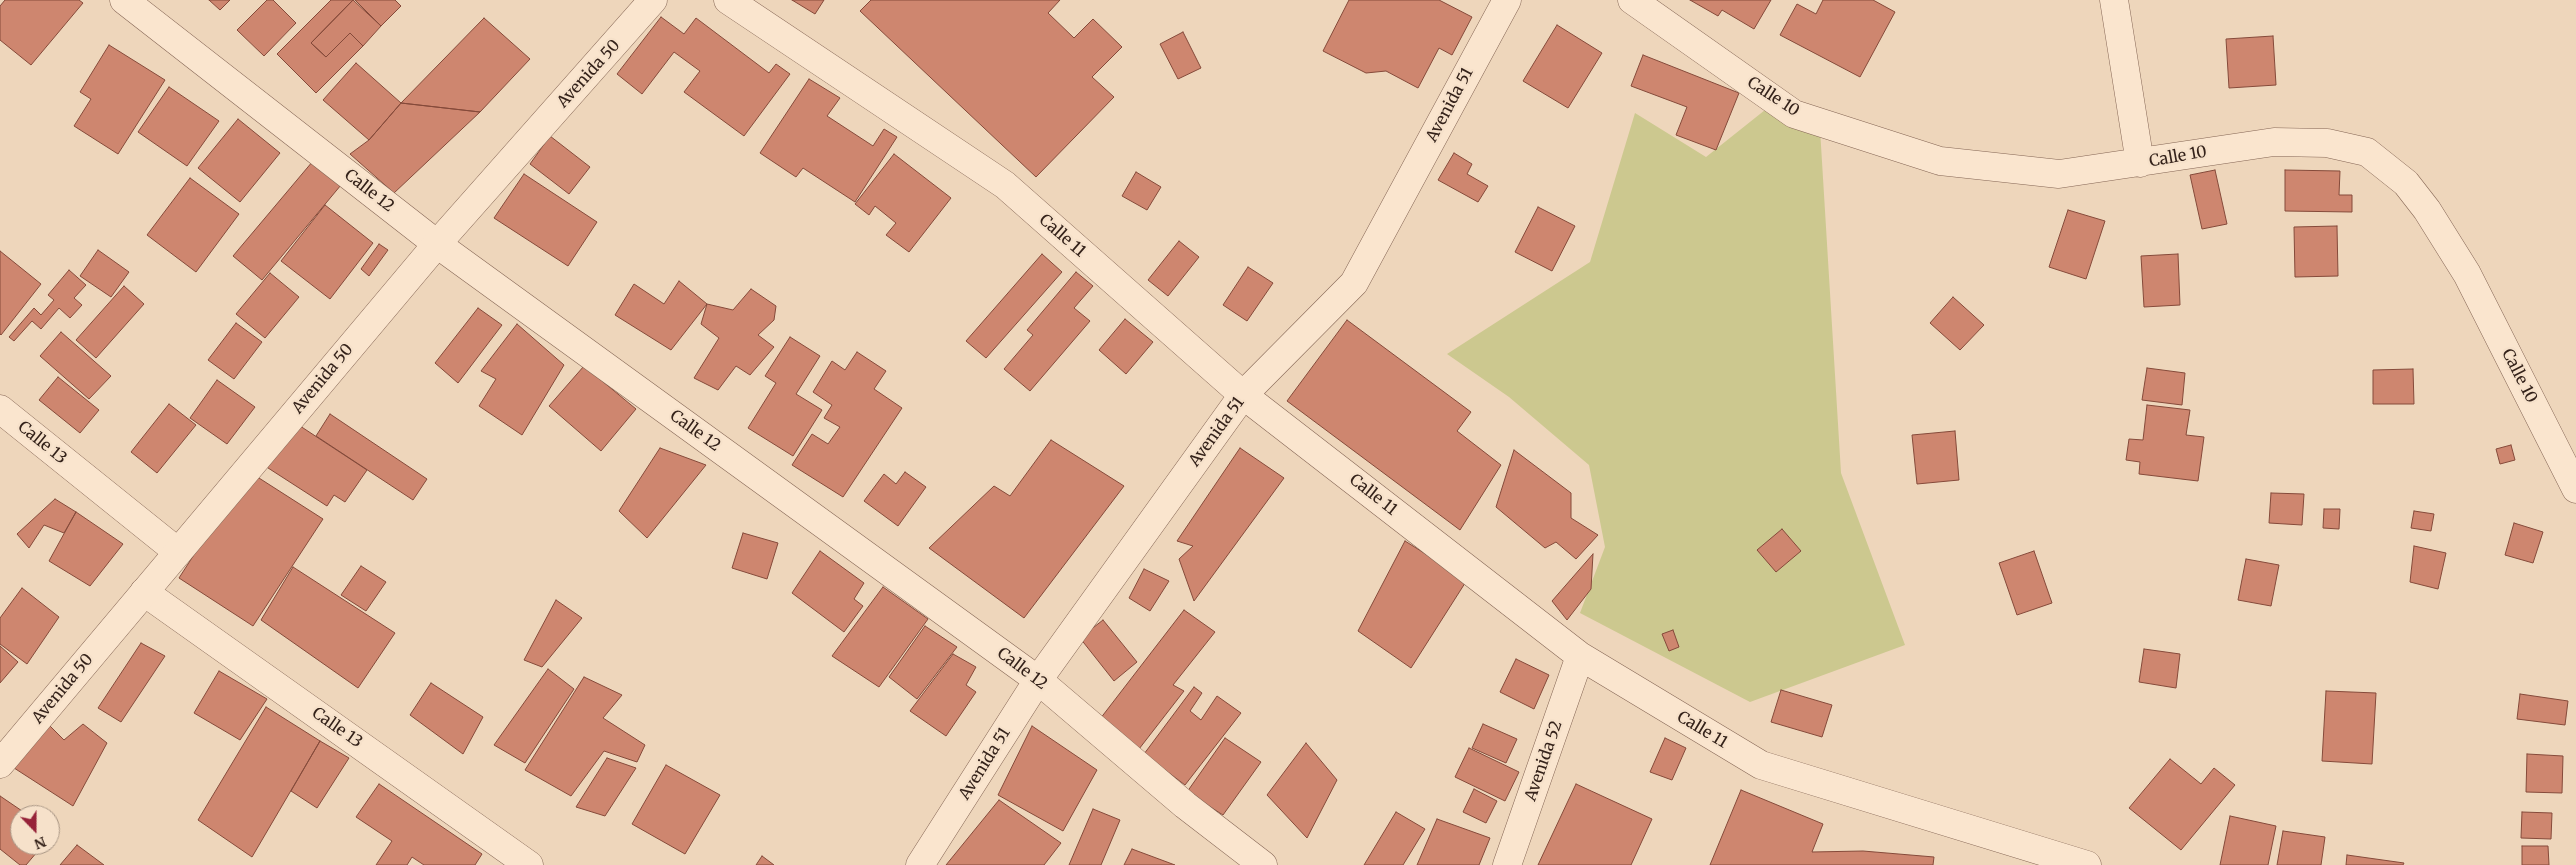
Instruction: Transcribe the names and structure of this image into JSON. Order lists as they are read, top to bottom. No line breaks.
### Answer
{"streets":{"street":["Avenida 50","Calle 10","Avenida 51","Calle 12","Calle 11","Calle 13","Avenida 52"]},"crossings":[["Avenida 50","Calle 12"],["Avenida 50","Calle 13"],["Avenida 51","Calle 12"],["Avenida 51","Calle 11"],["Calle 11","Avenida 52"]],"north":"bottom"}
